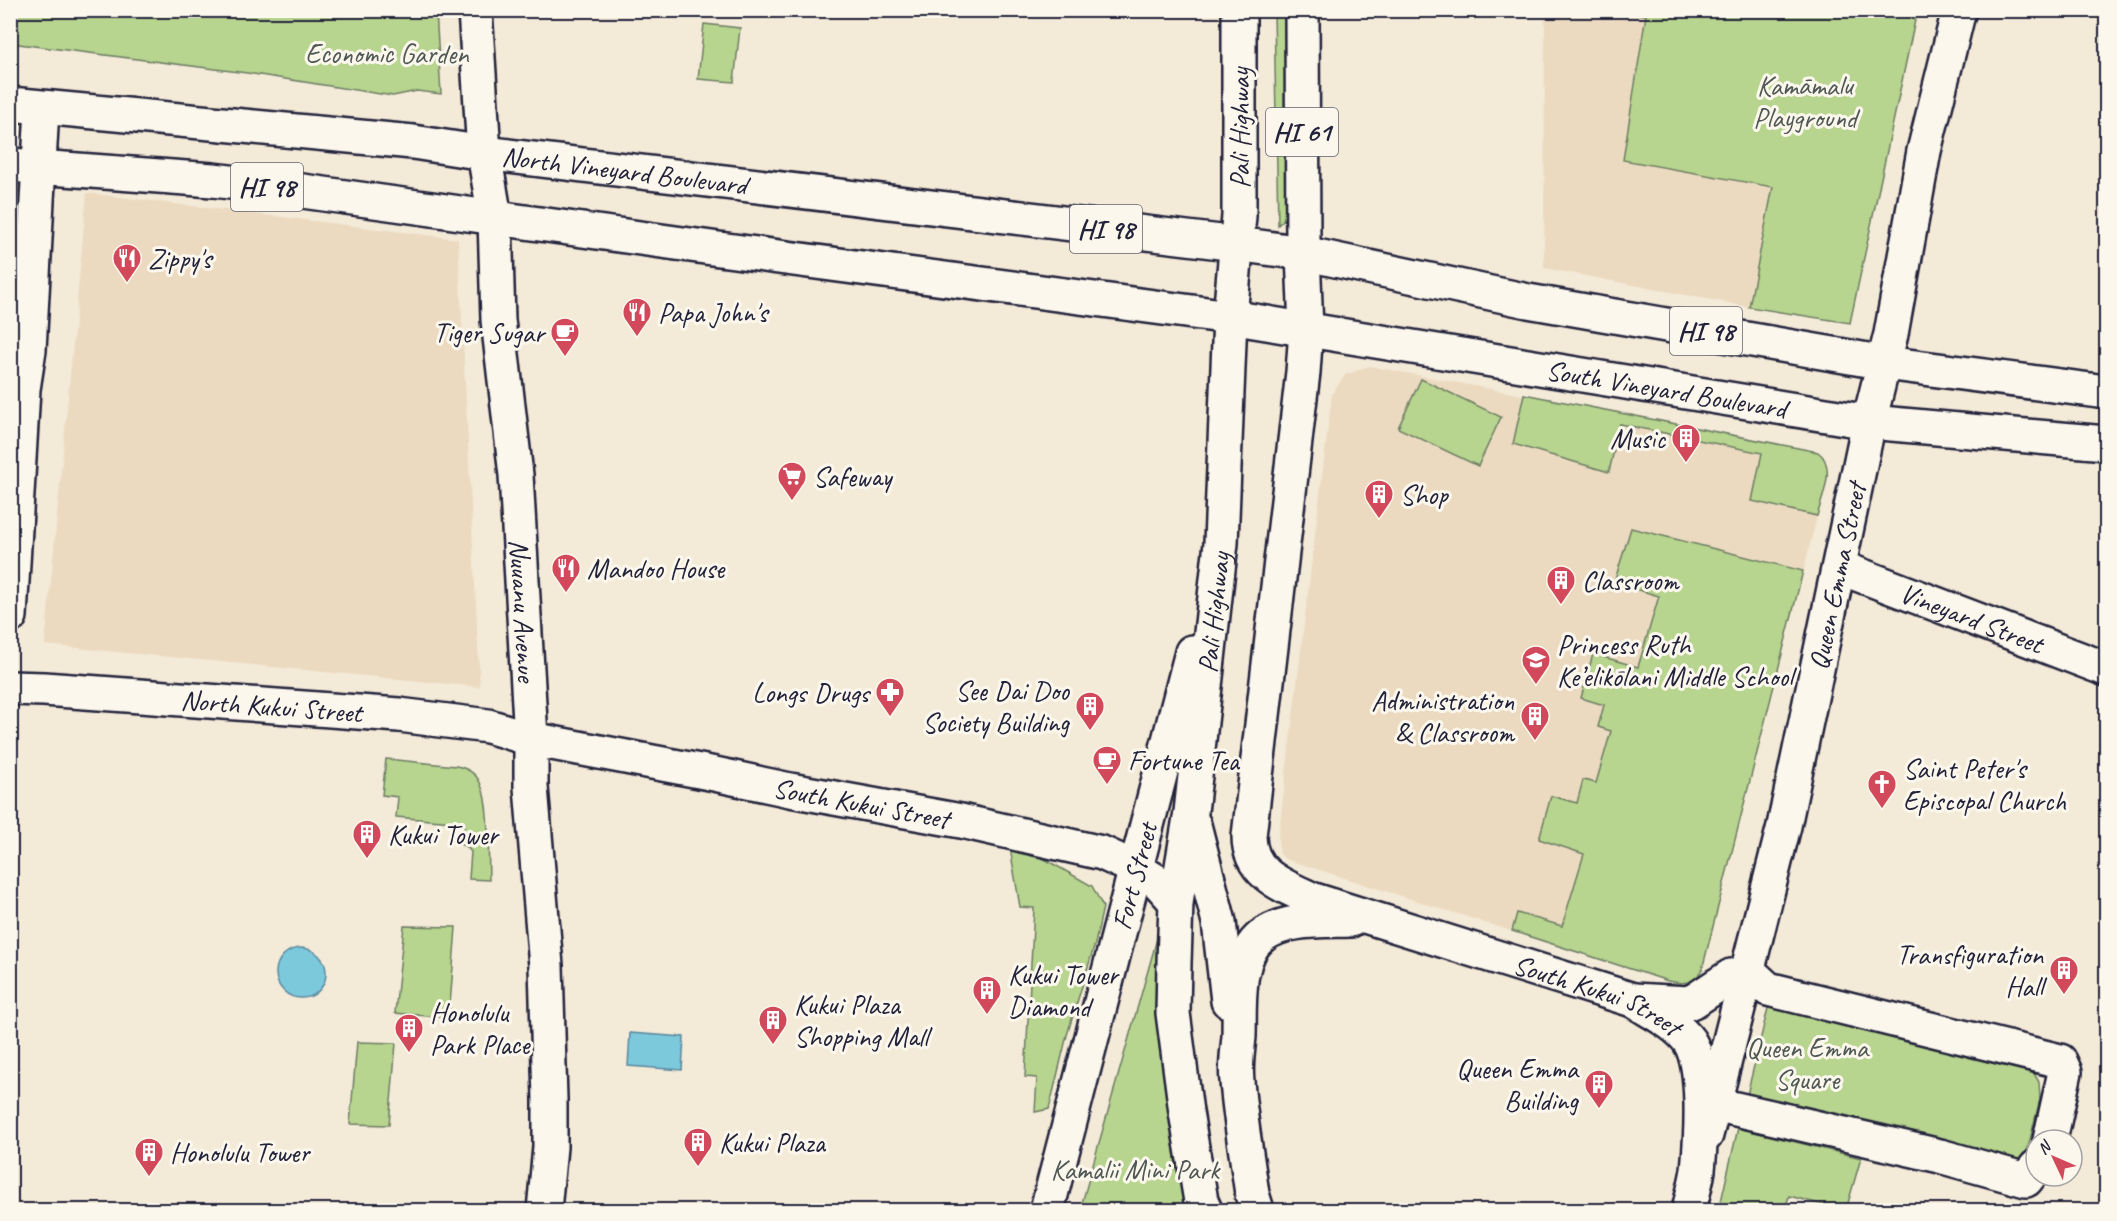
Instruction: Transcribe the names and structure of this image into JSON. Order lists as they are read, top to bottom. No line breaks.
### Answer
{"streets":{"main road":["Pali Highway","HI 61","North Vineyard Boulevard","HI 98","South Vineyard Boulevard","Queen Emma Street","Nuuanu Avenue","Vineyard Street","North Kukui Street","South Kukui Street","Fort Street"]},"crossings":[["Pali Highway","North Vineyard Boulevard"],["Pali Highway","HI 98"],["Pali Highway","South Vineyard Boulevard"],["Pali Highway","South Kukui Street"],["Pali Highway","Fort Street"],["HI 61","HI 98"],["HI 61","South Vineyard Boulevard"],["North Vineyard Boulevard","HI 98"],["North Vineyard Boulevard","Nuuanu Avenue"],["HI 98","South Vineyard Boulevard"],["HI 98","Queen Emma Street"],["HI 98","Nuuanu Avenue"],["South Vineyard Boulevard","Queen Emma Street"],["Queen Emma Street","Vineyard Street"],["Queen Emma Street","South Kukui Street"],["Nuuanu Avenue","North Kukui Street"],["Nuuanu Avenue","South Kukui Street"],["North Kukui Street","South Kukui Street"],["South Kukui Street","Fort Street"]],"parks":["Economic Garden","Kamāmalu Playground","Queen Emma Square","Kamalii Mini Park"],"places":{"restaurant":["Zippy's","Papa John's","Mandoo House"],"cafe":["Tiger Sugar","Fortune Tea"],"building":["Music","Shop","Classroom","See Dai Doo Society Building","Administration & Classroom","Kukui Tower","Transfiguration Hall","Kukui Tower Diamond","Kukui Plaza Shopping Mall","Honolulu Park Place","Queen Emma Building","Kukui Plaza","Honolulu Tower"],"supermarket":["Safeway"],"school or university":["Princess Ruth Ke’elikōlani Middle School"],"pharmacy":["Longs Drugs"],"church":["Saint Peter's Episcopal Church"]},"north":"top left"}
